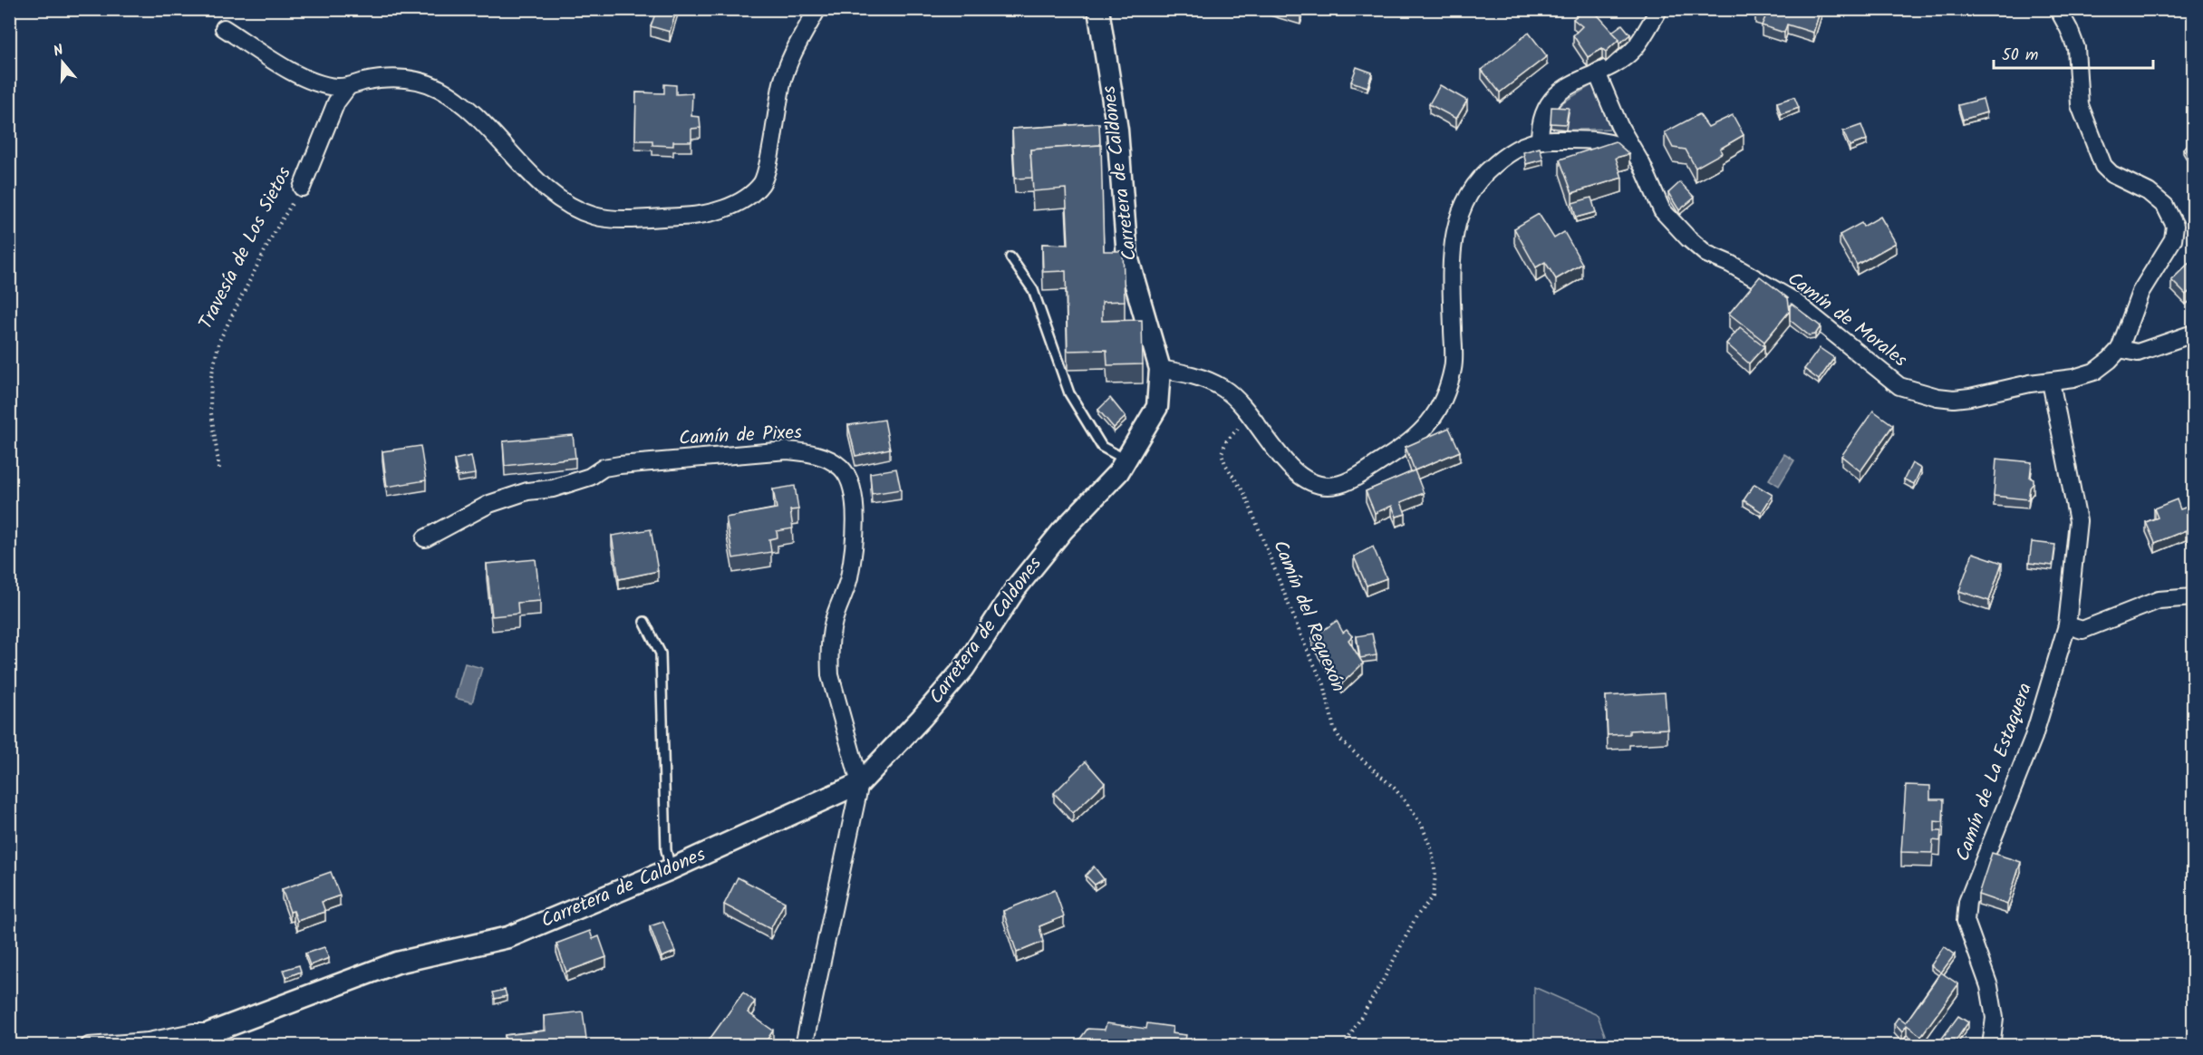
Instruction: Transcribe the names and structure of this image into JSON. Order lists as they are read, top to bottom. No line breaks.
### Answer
{"streets":{"street":["Carretera de Caldones","Travesía de Los Sietos","Camín de Morales","Camín de Pixes","Camín de La Estaquera"],"path":["Camín del Requexón"]},"crossings":[["Carretera de Caldones","Camín de Pixes"],["Camín de Morales","Camín de La Estaquera"]],"scale_bar":"50 m","north":"top"}
